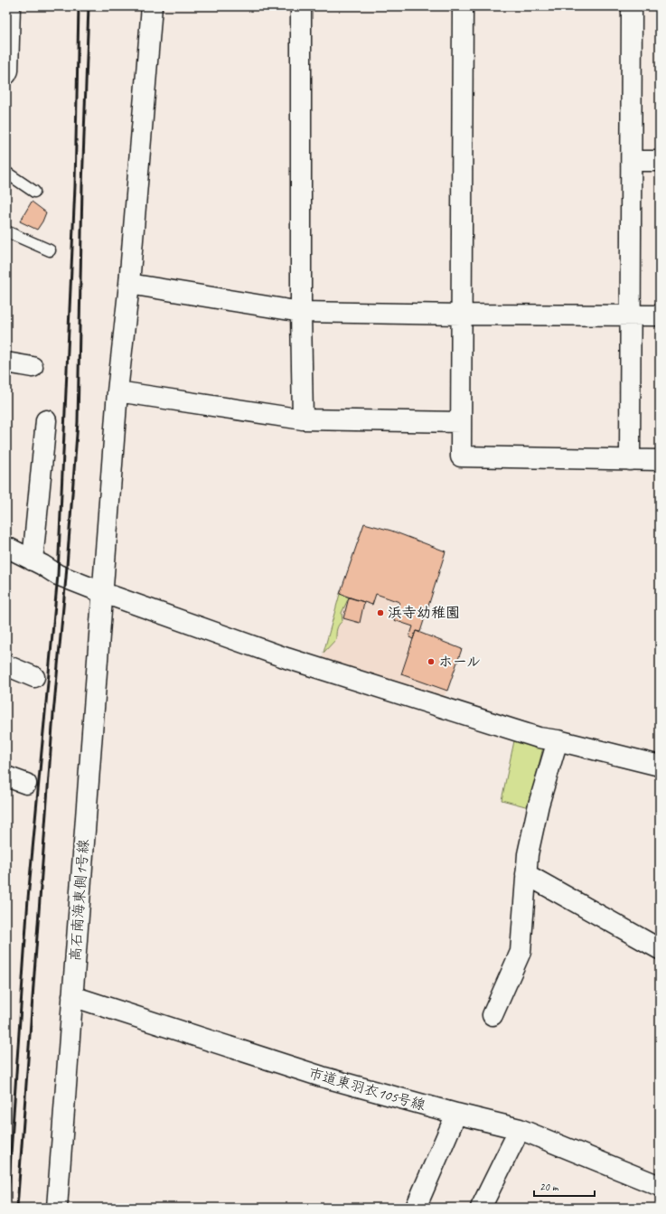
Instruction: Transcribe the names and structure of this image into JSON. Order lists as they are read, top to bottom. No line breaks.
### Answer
{"streets":{"street":["高石南海東側1号線","市道東羽衣105号線"]},"crossings":[["高石南海東側1号線","市道東羽衣105号線"]],"places":["浜寺幼稚園","ホール"],"scale_bar":"20 m"}
